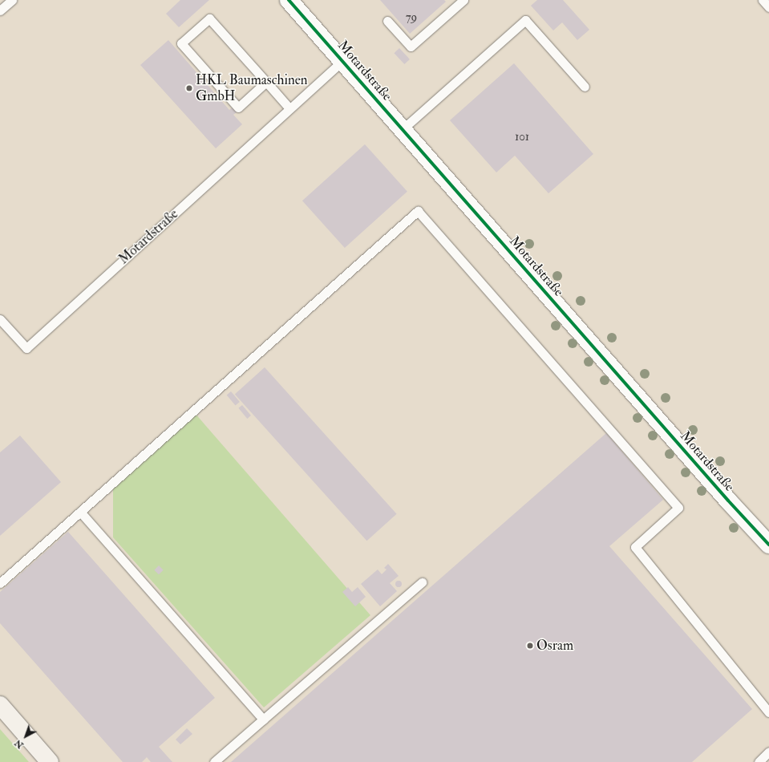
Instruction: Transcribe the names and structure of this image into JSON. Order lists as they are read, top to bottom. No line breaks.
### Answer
{"streets":{"street":["Motardstraße"]},"places":["HKL Baumaschinen GmbH","Osram"],"house_numbers":["79","101"],"north":"bottom left"}
